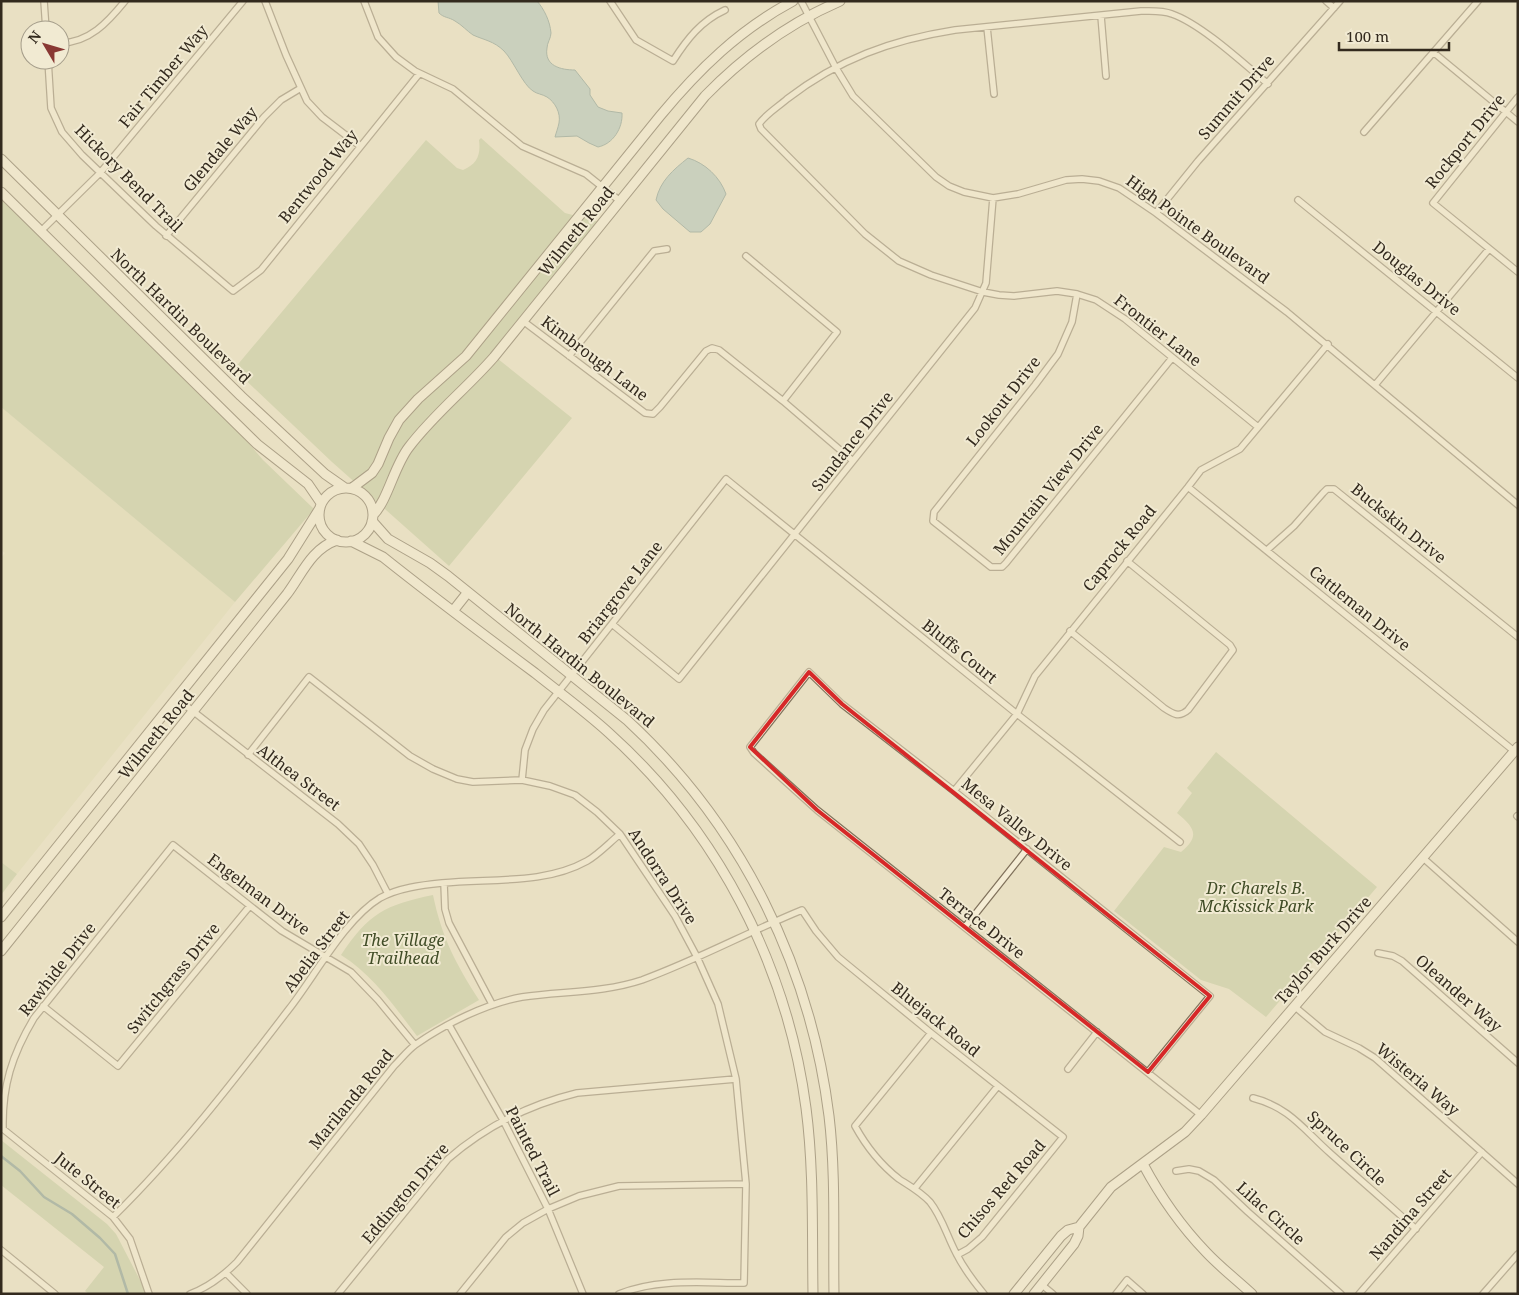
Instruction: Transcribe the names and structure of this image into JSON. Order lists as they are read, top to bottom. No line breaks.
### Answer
{"streets":{"main road":["Wilmeth Road","North Hardin Boulevard","Taylor Burk Drive"],"street":["Fair Timber Way","Summit Drive","Rockport Drive","Glendale Way","Bentwood Way","Hickory Bend Trail","High Pointe Boulevard","Douglas Drive","Frontier Lane","Kimbrough Lane","Lookout Drive","Sundance Drive","Mountain View Drive","Buckskin Drive","Caprock Road","Briargrove Lane","Cattleman Drive","Bluffs Court","Althea Street","Mesa Valley Drive","Andorra Drive","Engelman Drive","Terrace Drive","Abelia Street","Rawhide Drive","Switchgrass Drive","Oleander Way","Bluejack Road","Wisteria Way","Marilanda Road","Spruce Circle","Painted Trail","Jute Street","Chisos Red Road","Eddington Drive","Lilac Circle","Nandina Street"]},"crossings":[["Fair Timber Way","Hickory Bend Trail"],["Fair Timber Way","North Hardin Boulevard"],["Summit Drive","High Pointe Boulevard"],["Glendale Way","Hickory Bend Trail"],["Bentwood Way","Hickory Bend Trail"],["High Pointe Boulevard","Wilmeth Road"],["High Pointe Boulevard","Frontier Lane"],["High Pointe Boulevard","Sundance Drive"],["High Pointe Boulevard","Caprock Road"],["Wilmeth Road","North Hardin Boulevard"],["Wilmeth Road","Kimbrough Lane"],["Wilmeth Road","Althea Street"],["North Hardin Boulevard","Briargrove Lane"],["North Hardin Boulevard","Marilanda Road"],["Frontier Lane","Lookout Drive"],["Frontier Lane","Sundance Drive"],["Frontier Lane","Mountain View Drive"],["Frontier Lane","Caprock Road"],["Lookout Drive","Mountain View Drive"],["Sundance Drive","Briargrove Lane"],["Sundance Drive","Bluffs Court"],["Buckskin Drive","Cattleman Drive"],["Caprock Road","Cattleman Drive"],["Caprock Road","Bluffs Court"],["Caprock Road","Mesa Valley Drive"],["Briargrove Lane","Bluffs Court"],["Briargrove Lane","Andorra Drive"],["Cattleman Drive","Taylor Burk Drive"],["Althea Street","Andorra Drive"],["Althea Street","Abelia Street"],["Mesa Valley Drive","Terrace Drive"],["Andorra Drive","Abelia Street"],["Andorra Drive","Marilanda Road"],["Andorra Drive","Eddington Drive"],["Engelman Drive","Abelia Street"],["Engelman Drive","Rawhide Drive"],["Engelman Drive","Switchgrass Drive"],["Engelman Drive","Marilanda Road"],["Terrace Drive","Taylor Burk Drive"],["Taylor Burk Drive","Wisteria Way"],["Abelia Street","Jute Street"],["Rawhide Drive","Switchgrass Drive"],["Rawhide Drive","Jute Street"],["Bluejack Road","Marilanda Road"],["Bluejack Road","Chisos Red Road"],["Wisteria Way","Nandina Street"],["Marilanda Road","Painted Trail"],["Spruce Circle","Nandina Street"],["Painted Trail","Eddington Drive"]],"parks":["Dr. Charels B. McKissick Park","The Village Trailhead"],"scale_bar":"100 m","north":"top left"}
